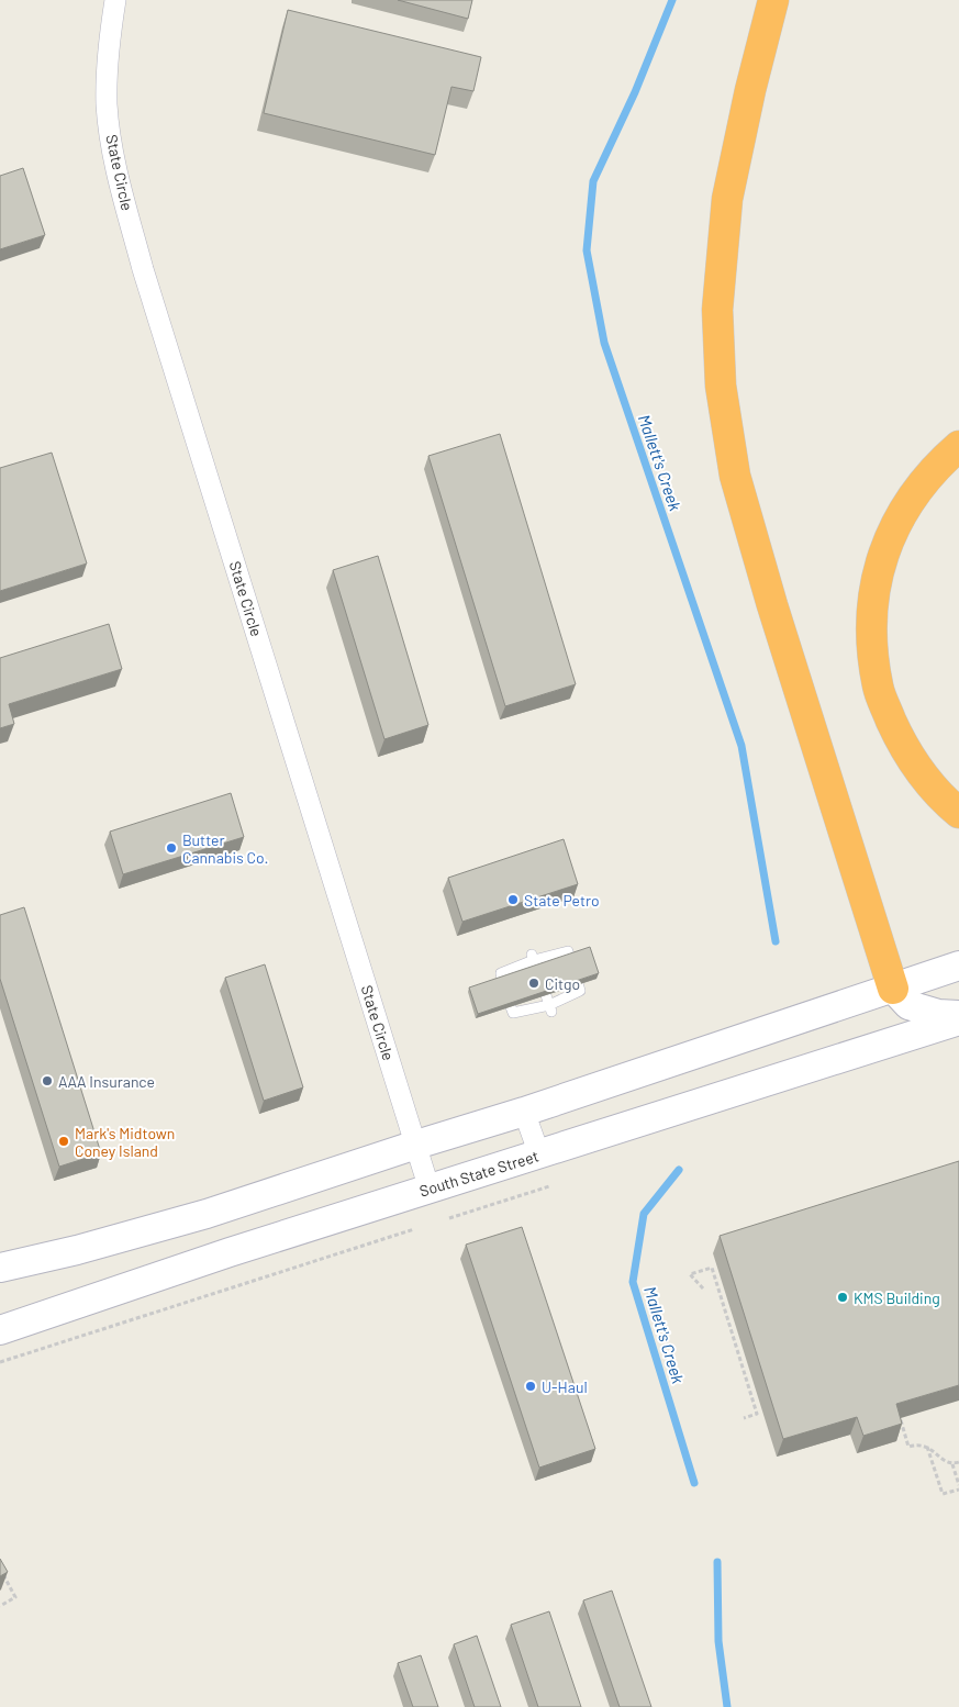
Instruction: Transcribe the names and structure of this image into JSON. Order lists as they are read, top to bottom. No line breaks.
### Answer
{"streets":{"main road":["South State Street"],"street":["State Circle"]},"crossings":[["State Circle","South State Street"]],"water":["Mallett's Creek"],"places":["Butter Cannabis Co.","State Petro","Citgo","AAA Insurance","Mark's Midtown Coney Island","KMS Building","U-Haul"]}
